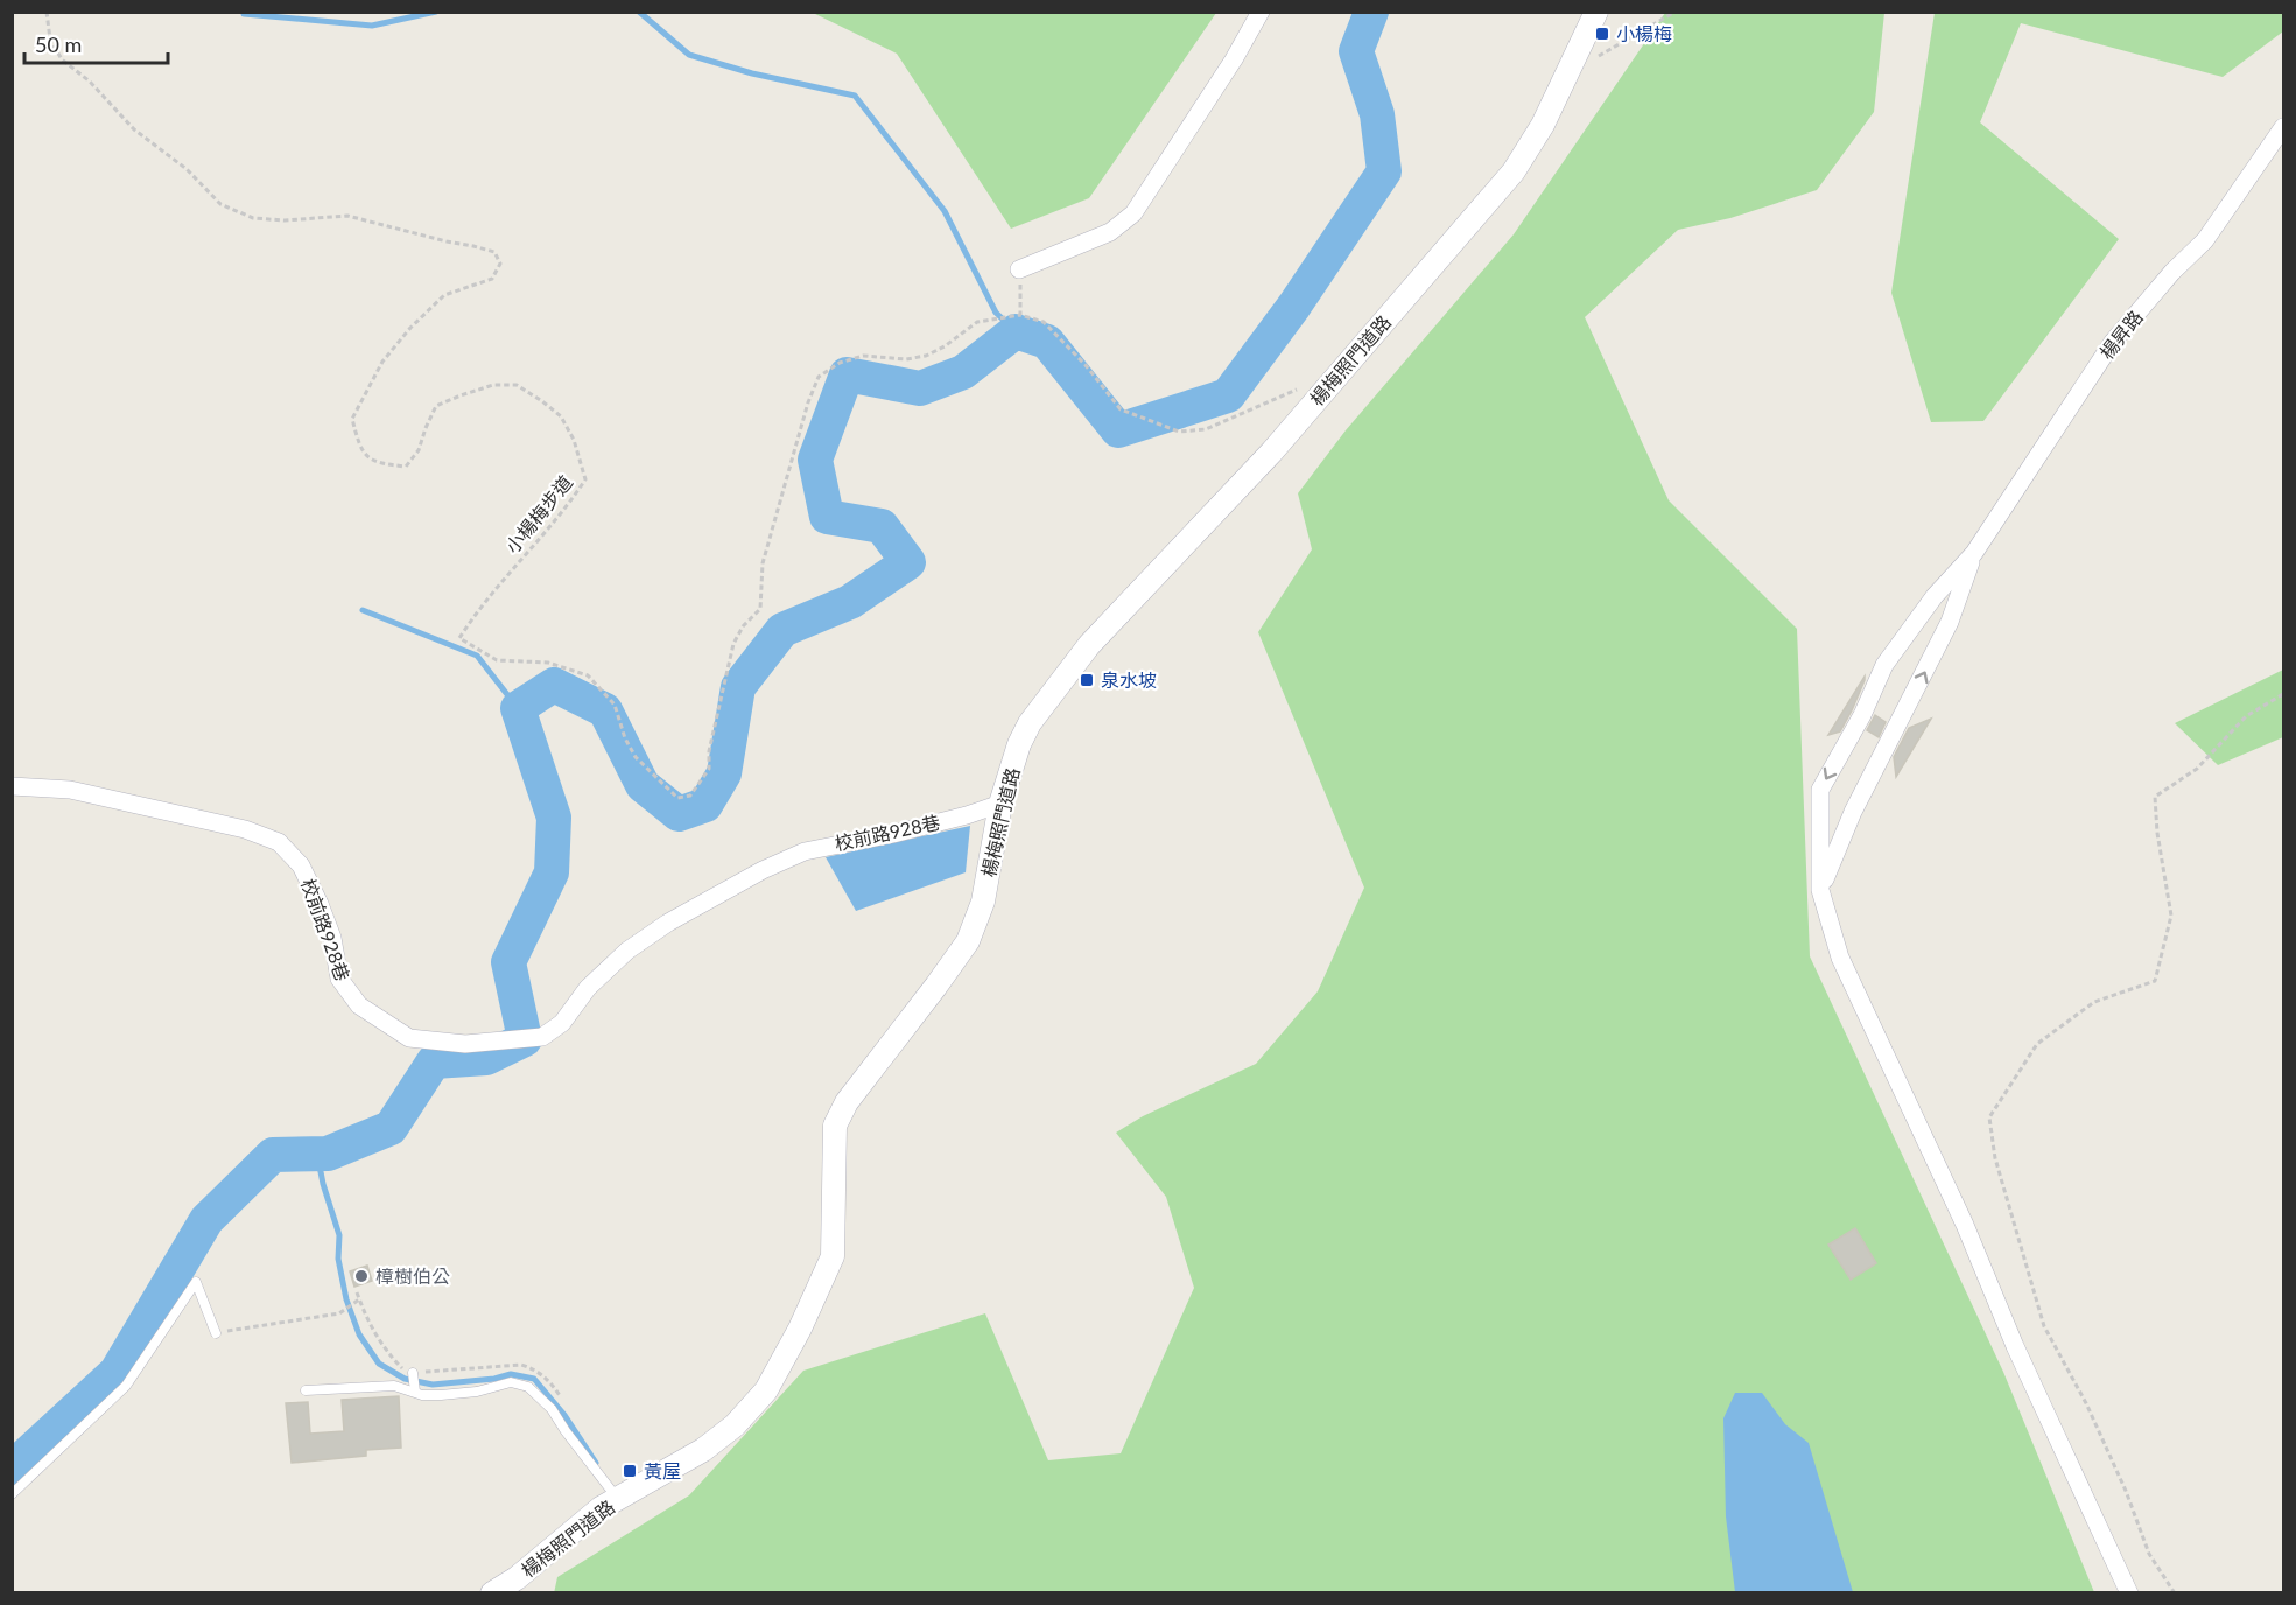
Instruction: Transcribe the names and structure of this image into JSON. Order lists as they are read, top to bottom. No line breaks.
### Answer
{"streets":{"street":["楊昇路","楊梅照門道路","校前路928巷"],"path":["小楊梅步道"]},"crossings":[["楊梅照門道路","校前路928巷"]],"places":{"transit":["小楊梅","泉水坡","黃屋"],"other":["樟樹伯公"]},"scale_bar":"50 m"}
